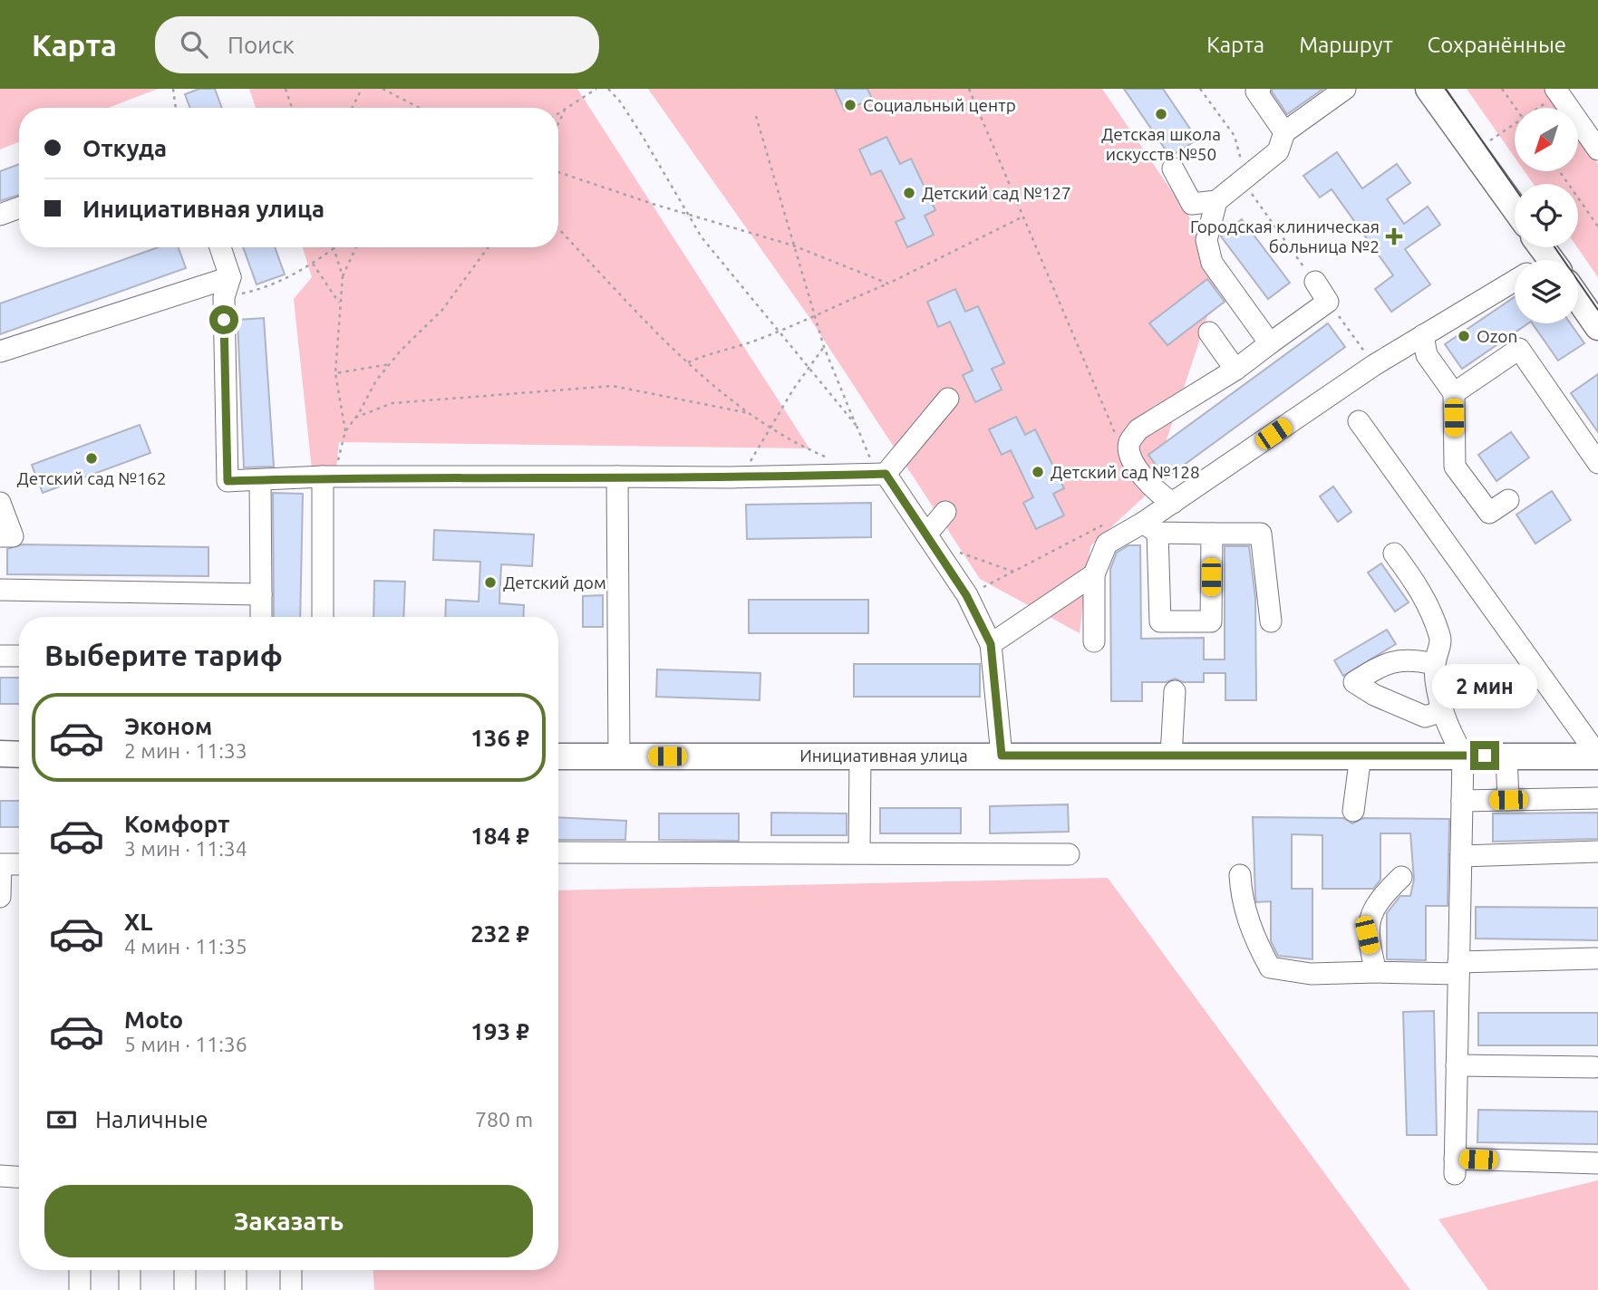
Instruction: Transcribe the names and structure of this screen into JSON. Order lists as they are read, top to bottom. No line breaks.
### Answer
{"streets":{"main road":["Инициативная улица"]},"places":{"other":["Социальный центр","Детская школа искусств №50","Детский сад №127","Ozon","Детский сад №162","Детский сад №128","Детский дом"],"health":["Городская клиническая больница №2"]},"north":"bottom left","page":{"header":"Карта","search":"Поиск","nav":["Карта","Маршрут","Сохранённые"],"banner":["Откуда","Инициативная улица"],"heading":"Выберите тариф","bubble":"2 мин","list":[{"name":"Эконом","note":"2 мин · 11:33","value":"136 ₽"},{"name":"Комфорт","note":"3 мин · 11:34","value":"184 ₽"},{"name":"XL","note":"4 мин · 11:35","value":"232 ₽"},{"name":"Moto","note":"5 мин · 11:36","value":"193 ₽"}],"pay":["Наличные","780 m"],"buttons":"Заказать"}}
